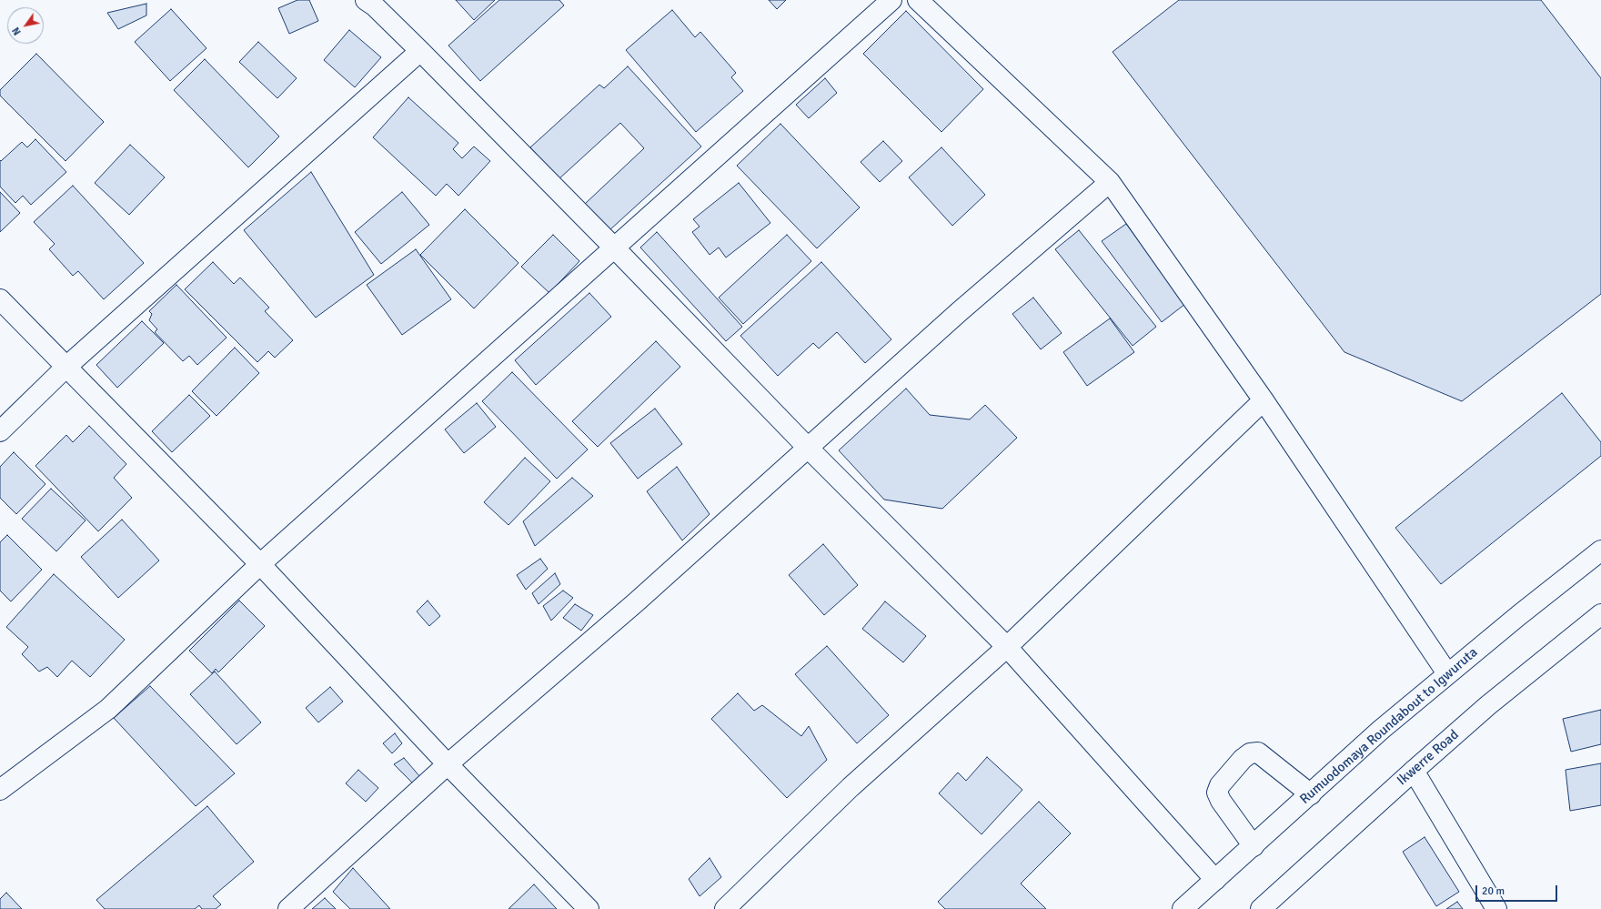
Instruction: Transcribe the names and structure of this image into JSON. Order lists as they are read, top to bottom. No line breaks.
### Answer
{"streets":{"street":["Rumuodomaya Roundabout to Igwuruta","Ikwerre Road"]},"scale_bar":"20 m","north":"bottom left"}
